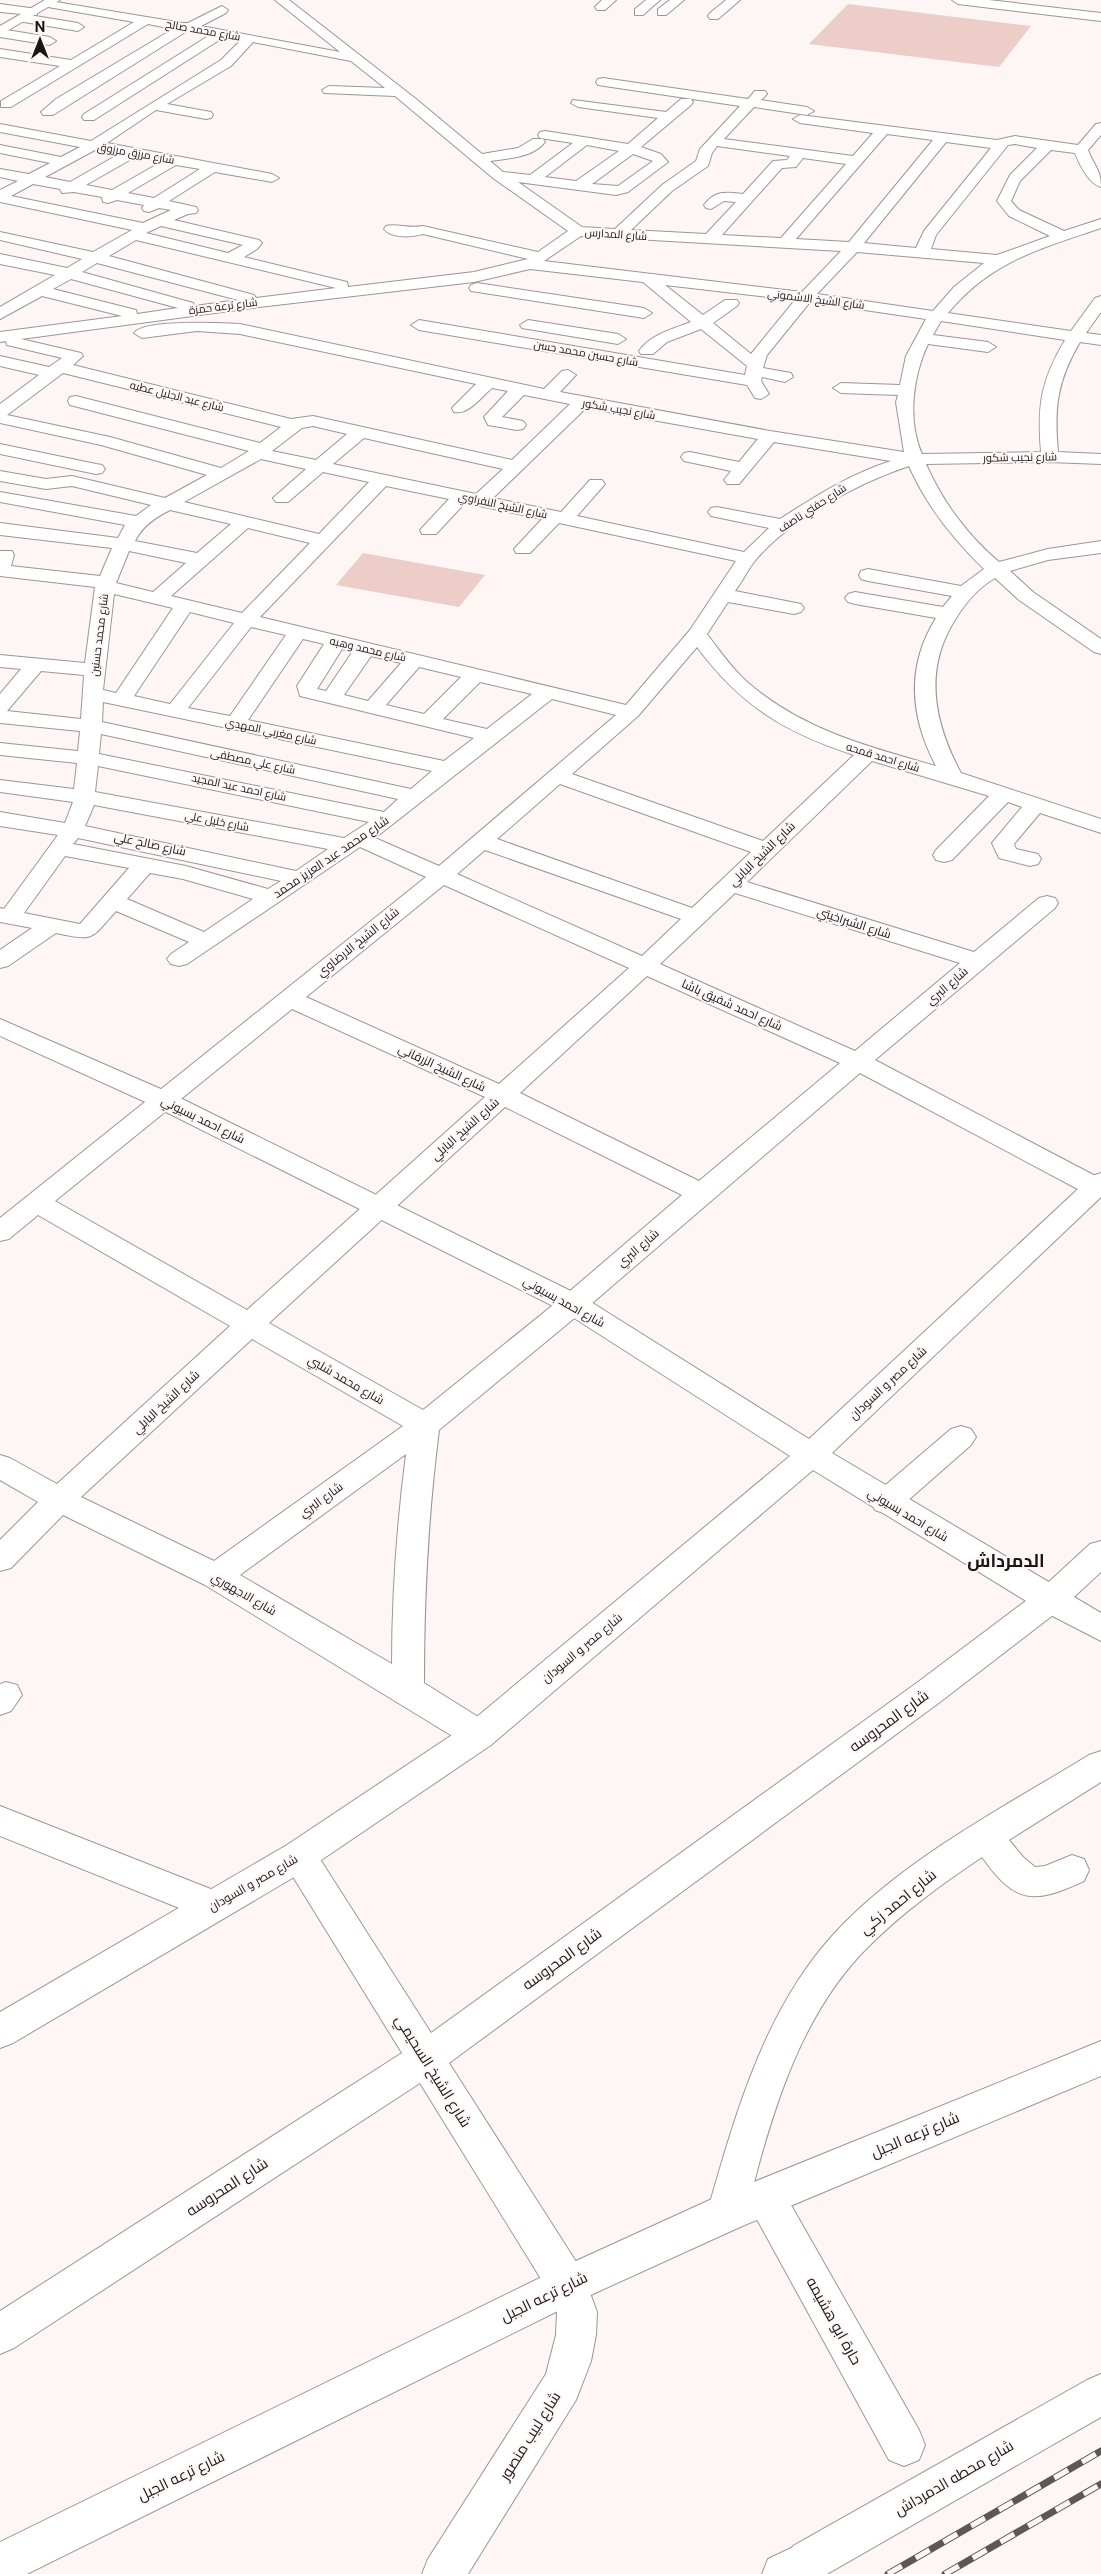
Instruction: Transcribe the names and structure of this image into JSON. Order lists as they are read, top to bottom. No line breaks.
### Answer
{"streets":{"street":["شارع محمد صالح","شارع مرزق مرزوق","شارع المدارس","شارع الشيخ الاشموني","شارع ترعة حمزة","شارع حسين محمد حسن","شارع عبد الجليل عطيه","شارع نجيب شكور","شارع الشيخ النفراوي","شارع حفني ناصف","شارع محمد حسنين","شارع محمد وهبه","شارع مغربي المهدي","شارع احمد قمحه","شارع علي مصطفى","شارع احمد عبد المجيد","شارع خليل علي","شارع صالح علي","شارع الشيخ البابلي","شارع محمد عبد العزيز محمد","شارع الشبراخيتي","شارع الشيخ الارضاوي","شارع البري","شارع احمد شفيق باشا","شارع الشيخ الزرقاني","شارع احمد بسيوني","شارع محمد شلبي","شارع مصر و السودان","شارع الاجهوري","شارع المحروسه","شارع احمد زكي","شارع الشيخ السحيمي","شارع ترعه الجبل","حارة ابو هشيمه","شارع لبيب منصور","شارع محطه الدمرداش"]},"crossings":[["شارع محمد صالح","شارع المدارس"],["شارع الشيخ الاشموني","شارع ترعة حمزة"],["شارع ترعة حمزة","شارع نجيب شكور"],["شارع عبد الجليل عطيه","شارع محمد حسنين"],["شارع نجيب شكور","شارع حفني ناصف"],["شارع الشيخ النفراوي","شارع حفني ناصف"],["شارع الشيخ النفراوي","شارع محمد حسنين"],["شارع حفني ناصف","شارع احمد قمحه"],["شارع حفني ناصف","شارع الشيخ الارضاوي"],["شارع محمد حسنين","شارع محمد وهبه"],["شارع محمد حسنين","شارع مغربي المهدي"],["شارع محمد حسنين","شارع علي مصطفى"],["شارع محمد حسنين","شارع احمد عبد المجيد"],["شارع محمد حسنين","شارع خليل علي"],["شارع محمد حسنين","شارع صالح علي"],["شارع محمد وهبه","شارع محمد عبد العزيز محمد"],["شارع محمد وهبه","شارع الشيخ الارضاوي"],["شارع مغربي المهدي","شارع محمد عبد العزيز محمد"],["شارع احمد قمحه","شارع الشيخ البابلي"],["شارع احمد قمحه","شارع الشيخ الارضاوي"],["شارع علي مصطفى","شارع محمد عبد العزيز محمد"],["شارع احمد عبد المجيد","شارع محمد عبد العزيز محمد"],["شارع خليل علي","شارع محمد عبد العزيز محمد"],["شارع خليل علي","شارع احمد شفيق باشا"],["شارع صالح علي","شارع محمد عبد العزيز محمد"],["شارع الشيخ البابلي","شارع الشبراخيتي"],["شارع الشيخ البابلي","شارع احمد شفيق باشا"],["شارع الشيخ البابلي","شارع الشيخ الزرقاني"],["شارع الشيخ البابلي","شارع احمد بسيوني"],["شارع الشيخ البابلي","شارع محمد شلبي"],["شارع الشيخ البابلي","شارع الاجهوري"],["شارع محمد عبد العزيز محمد","شارع احمد شفيق باشا"],["شارع الشبراخيتي","شارع البري"],["شارع الشيخ الارضاوي","شارع احمد شفيق باشا"],["شارع الشيخ الارضاوي","شارع الشيخ الزرقاني"],["شارع الشيخ الارضاوي","شارع احمد بسيوني"],["شارع الشيخ الارضاوي","شارع محمد شلبي"],["شارع البري","شارع احمد شفيق باشا"],["شارع البري","شارع الشيخ الزرقاني"],["شارع البري","شارع احمد بسيوني"],["شارع البري","شارع محمد شلبي"],["شارع البري","شارع الاجهوري"],["شارع احمد شفيق باشا","شارع مصر و السودان"],["شارع احمد بسيوني","شارع مصر و السودان"],["شارع احمد بسيوني","شارع المحروسه"],["شارع مصر و السودان","شارع الاجهوري"],["شارع مصر و السودان","شارع الشيخ السحيمي"],["شارع المحروسه","شارع الشيخ السحيمي"],["شارع احمد زكي","شارع ترعه الجبل"],["شارع الشيخ السحيمي","شارع ترعه الجبل"],["شارع الشيخ السحيمي","شارع لبيب منصور"],["شارع ترعه الجبل","حارة ابو هشيمه"],["شارع ترعه الجبل","شارع لبيب منصور"]],"districts":["الدمرداش"],"north":"top"}
